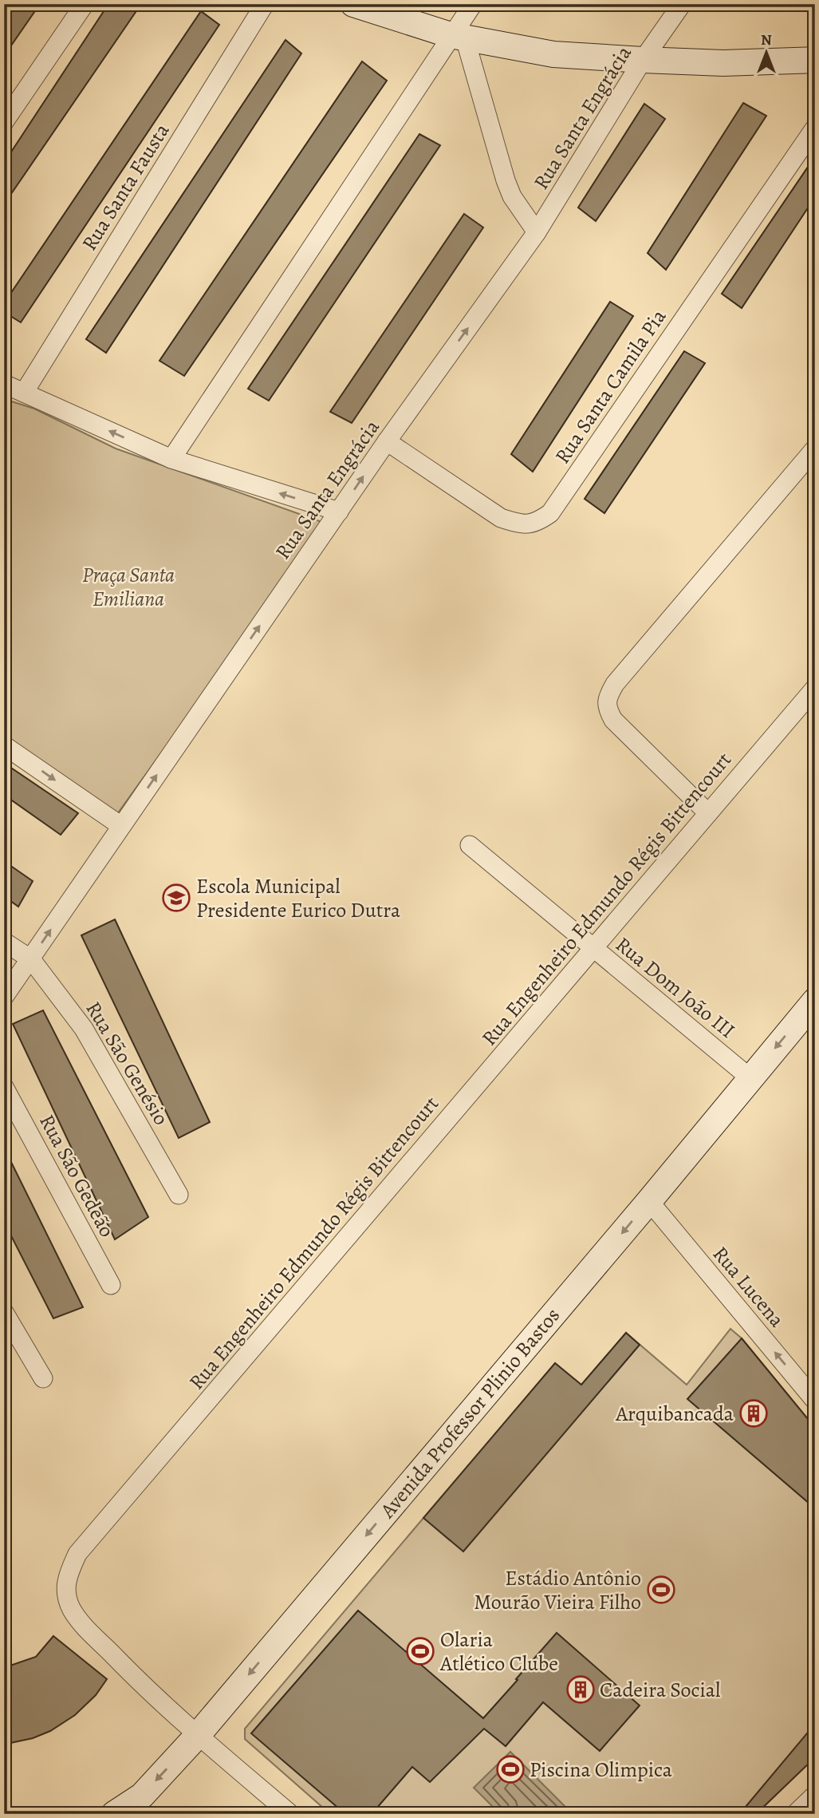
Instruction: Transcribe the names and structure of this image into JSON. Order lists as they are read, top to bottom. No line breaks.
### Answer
{"streets":{"street":["Rua Santa Engrácia","Rua Santa Fausta","Rua Santa Camila Pia","Rua Engenheiro Edmundo Régis Bittencourt","Rua Dom João III","Rua São Genésio","Rua São Gedeão","Rua Lucena","Avenida Professor Plinio Bastos"]},"crossings":[["Rua Santa Engrácia","Rua Santa Camila Pia"],["Rua Santa Engrácia","Rua São Genésio"],["Rua Engenheiro Edmundo Régis Bittencourt","Rua Dom João III"],["Rua Engenheiro Edmundo Régis Bittencourt","Avenida Professor Plinio Bastos"],["Rua Dom João III","Avenida Professor Plinio Bastos"],["Rua Lucena","Avenida Professor Plinio Bastos"]],"one_way":["Rua Santa Engrácia","Rua Lucena","Avenida Professor Plinio Bastos"],"parks":["Praça Santa Emiliana"],"places":{"school or university":["Escola Municipal Presidente Eurico Dutra"],"building":["Arquibancada","Cadeira Social"],"sports":["Estádio Antônio Mourão Vieira Filho","Olaria Atlético Clube","Piscina Olimpica"]},"north":"top"}
